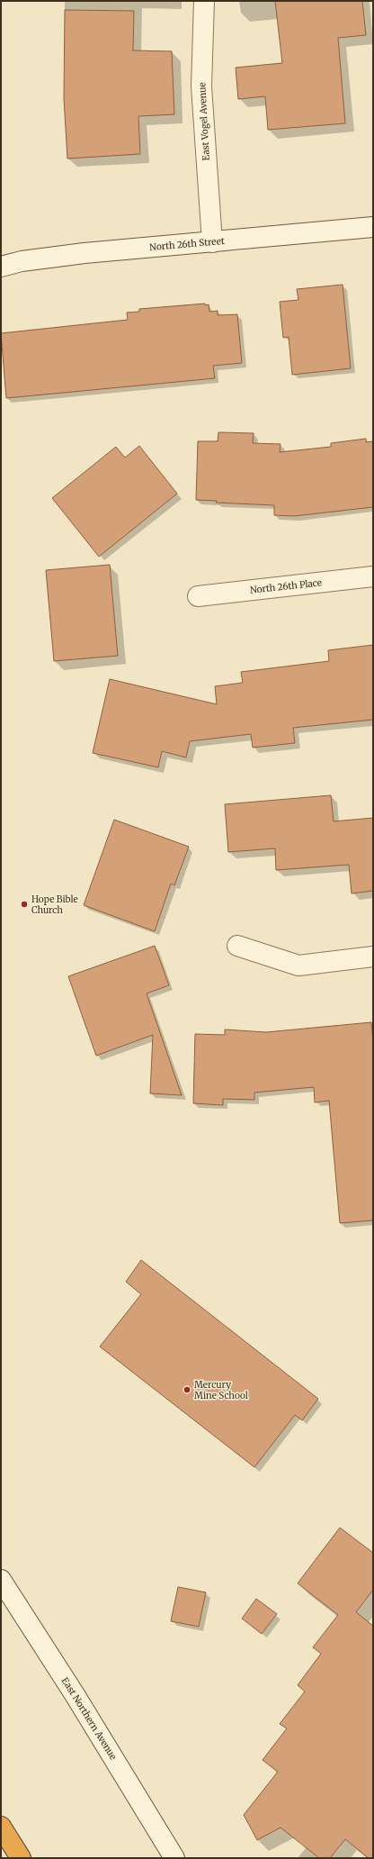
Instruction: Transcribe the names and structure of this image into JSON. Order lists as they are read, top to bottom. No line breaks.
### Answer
{"streets":{"street":["East Vogel Avenue","North 26th Street","North 26th Place","East Northern Avenue"]},"crossings":[["East Vogel Avenue","North 26th Street"]],"places":["Hope Bible Church","Mercury Mine School"]}
